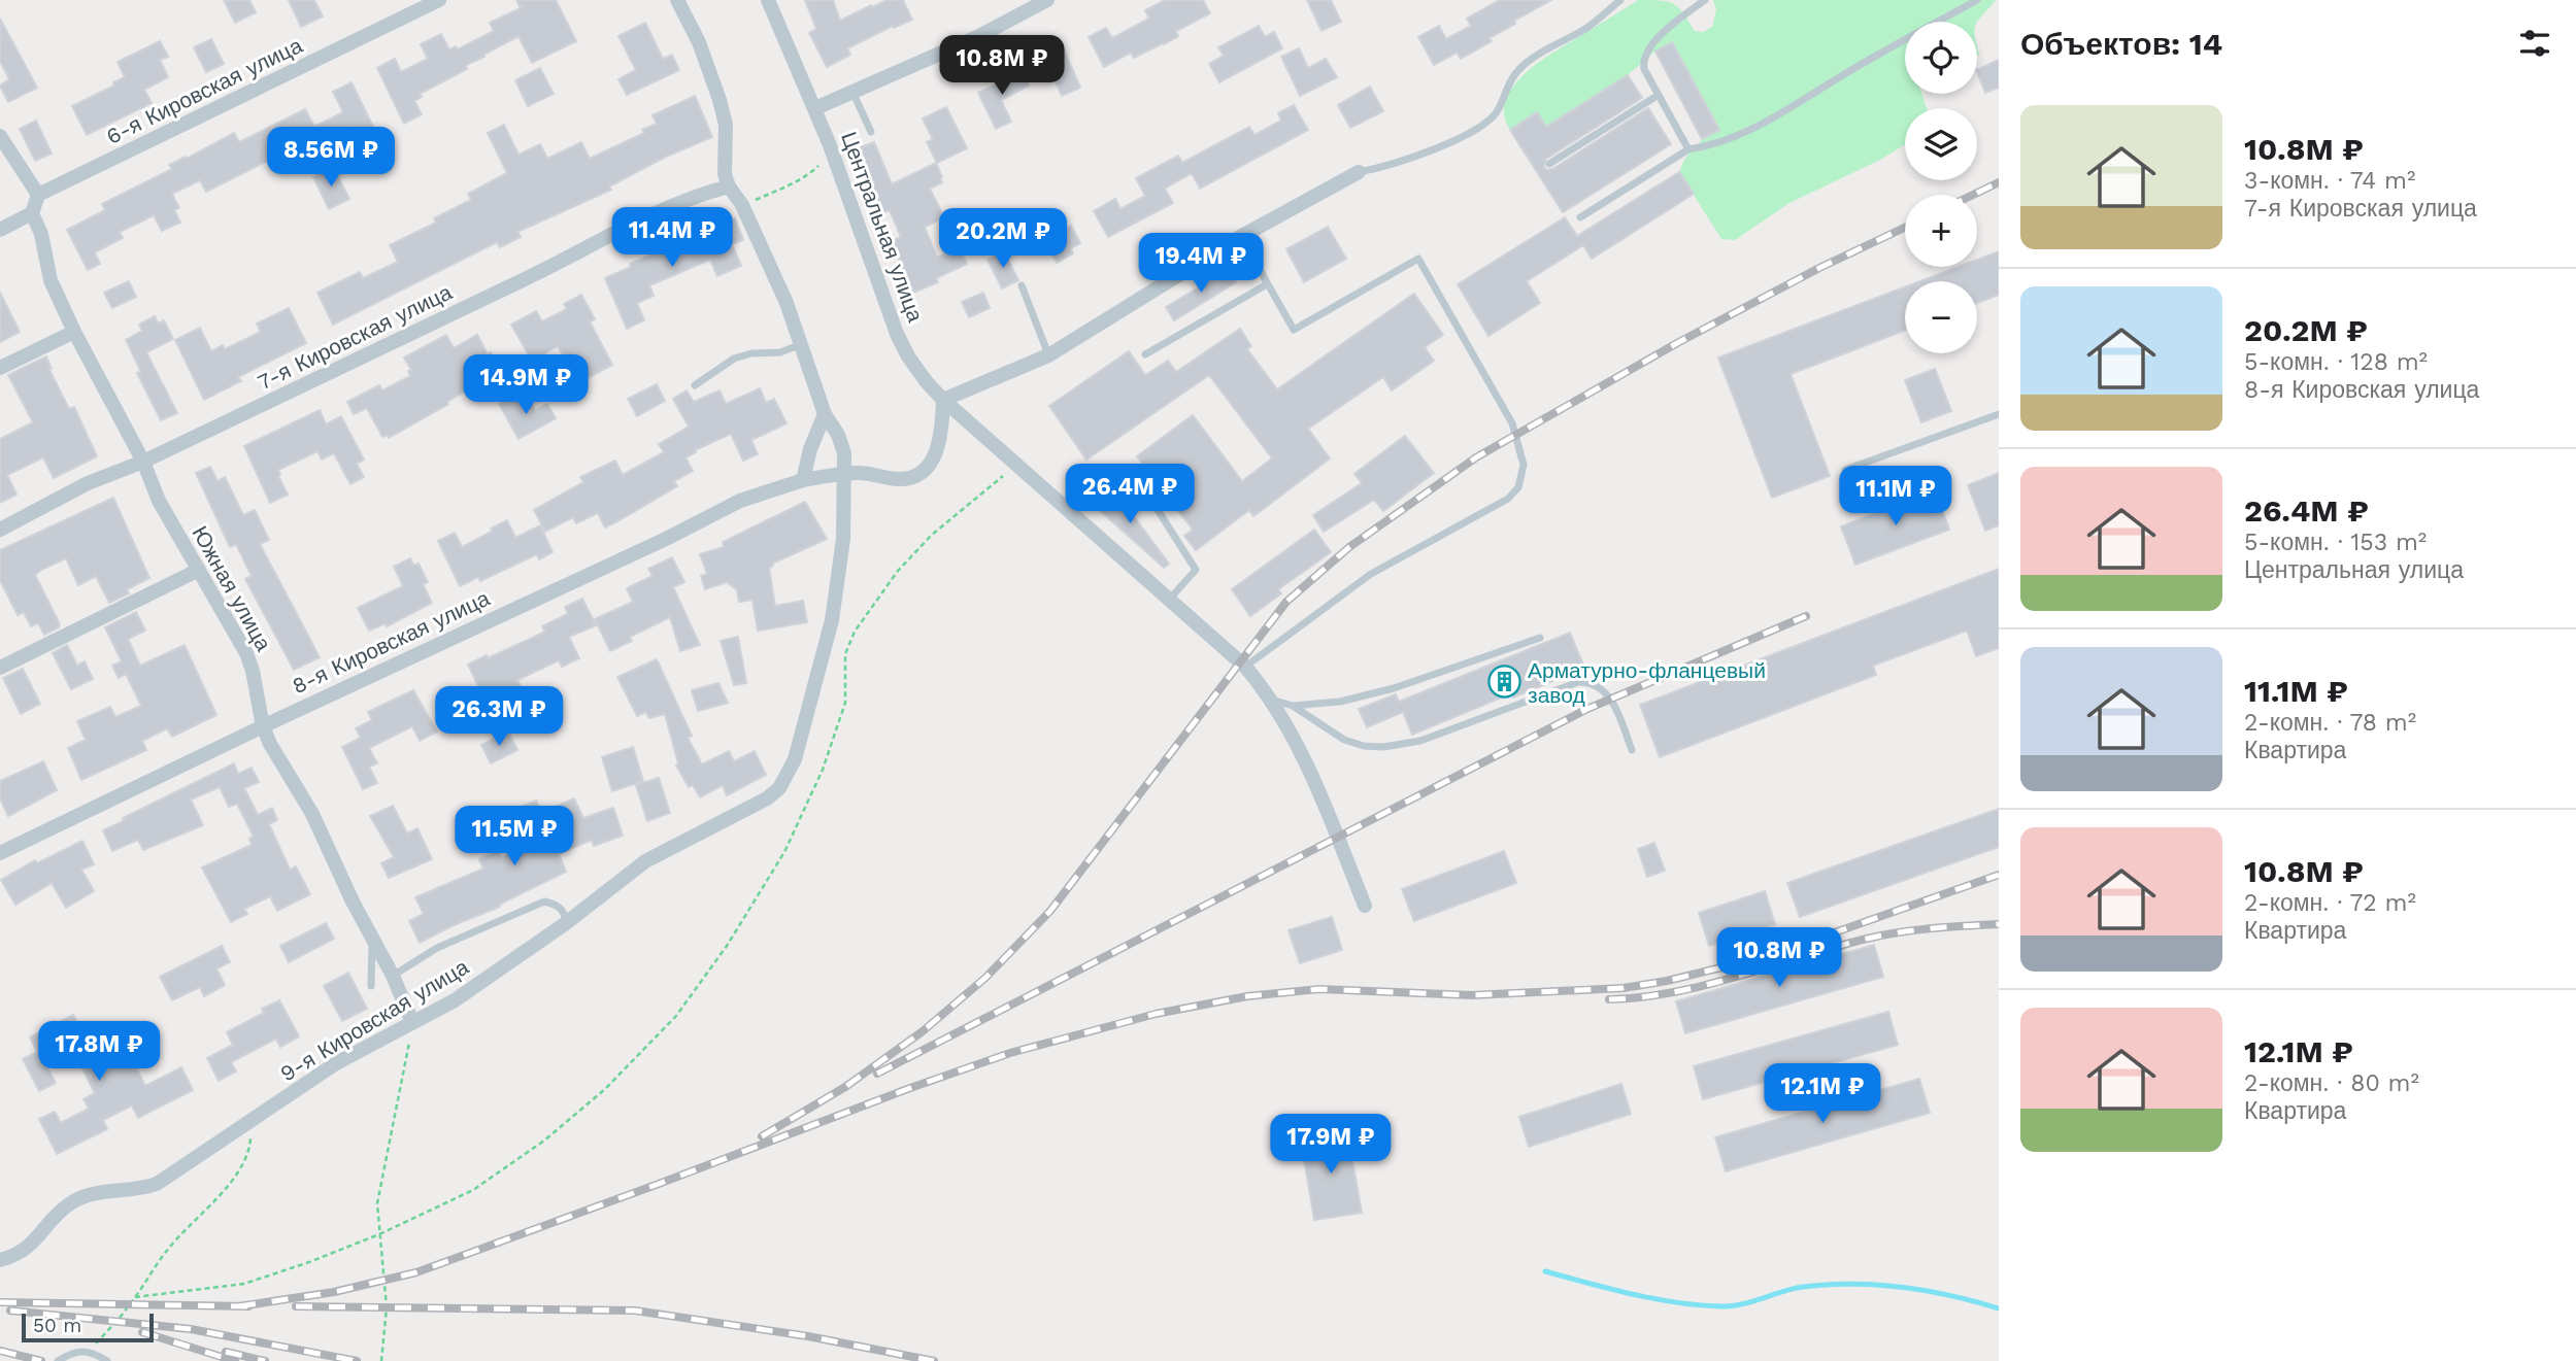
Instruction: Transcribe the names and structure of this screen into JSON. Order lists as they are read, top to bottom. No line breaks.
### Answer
{"streets":{"street":["6-я Кировская улица","Центральная улица","7-я Кировская улица","Южная улица","8-я Кировская улица","9-я Кировская улица"]},"crossings":[["Центральная улица","8-я Кировская улица"],["7-я Кировская улица","Южная улица"],["Южная улица","8-я Кировская улица"],["Южная улица","9-я Кировская улица"],["8-я Кировская улица","9-я Кировская улица"]],"places":{"building":["Арматурно-фланцевый завод"]},"scale_bar":"50 m","page":{"heading":"Объектов: 14","map_buttons":["+","−"],"price":["10.8M ₽","8.56M ₽","11.4M ₽","20.2M ₽","19.4M ₽","14.9M ₽","26.4M ₽","11.1M ₽","26.3M ₽","11.5M ₽","10.8M ₽","17.8M ₽","12.1M ₽","17.9M ₽"],"list":[{"name":"10.8M ₽","note":"3-комн. · 74 m² · 7-я Кировская улица"},{"name":"20.2M ₽","note":"5-комн. · 128 m² · 8-я Кировская улица"},{"name":"26.4M ₽","note":"5-комн. · 153 m² · Центральная улица"},{"name":"11.1M ₽","note":"2-комн. · 78 m² · Квартира"},{"name":"10.8M ₽","note":"2-комн. · 72 m² · Квартира"},{"name":"12.1M ₽","note":"2-комн. · 80 m² · Квартира"}],"scale":"50 m"}}
